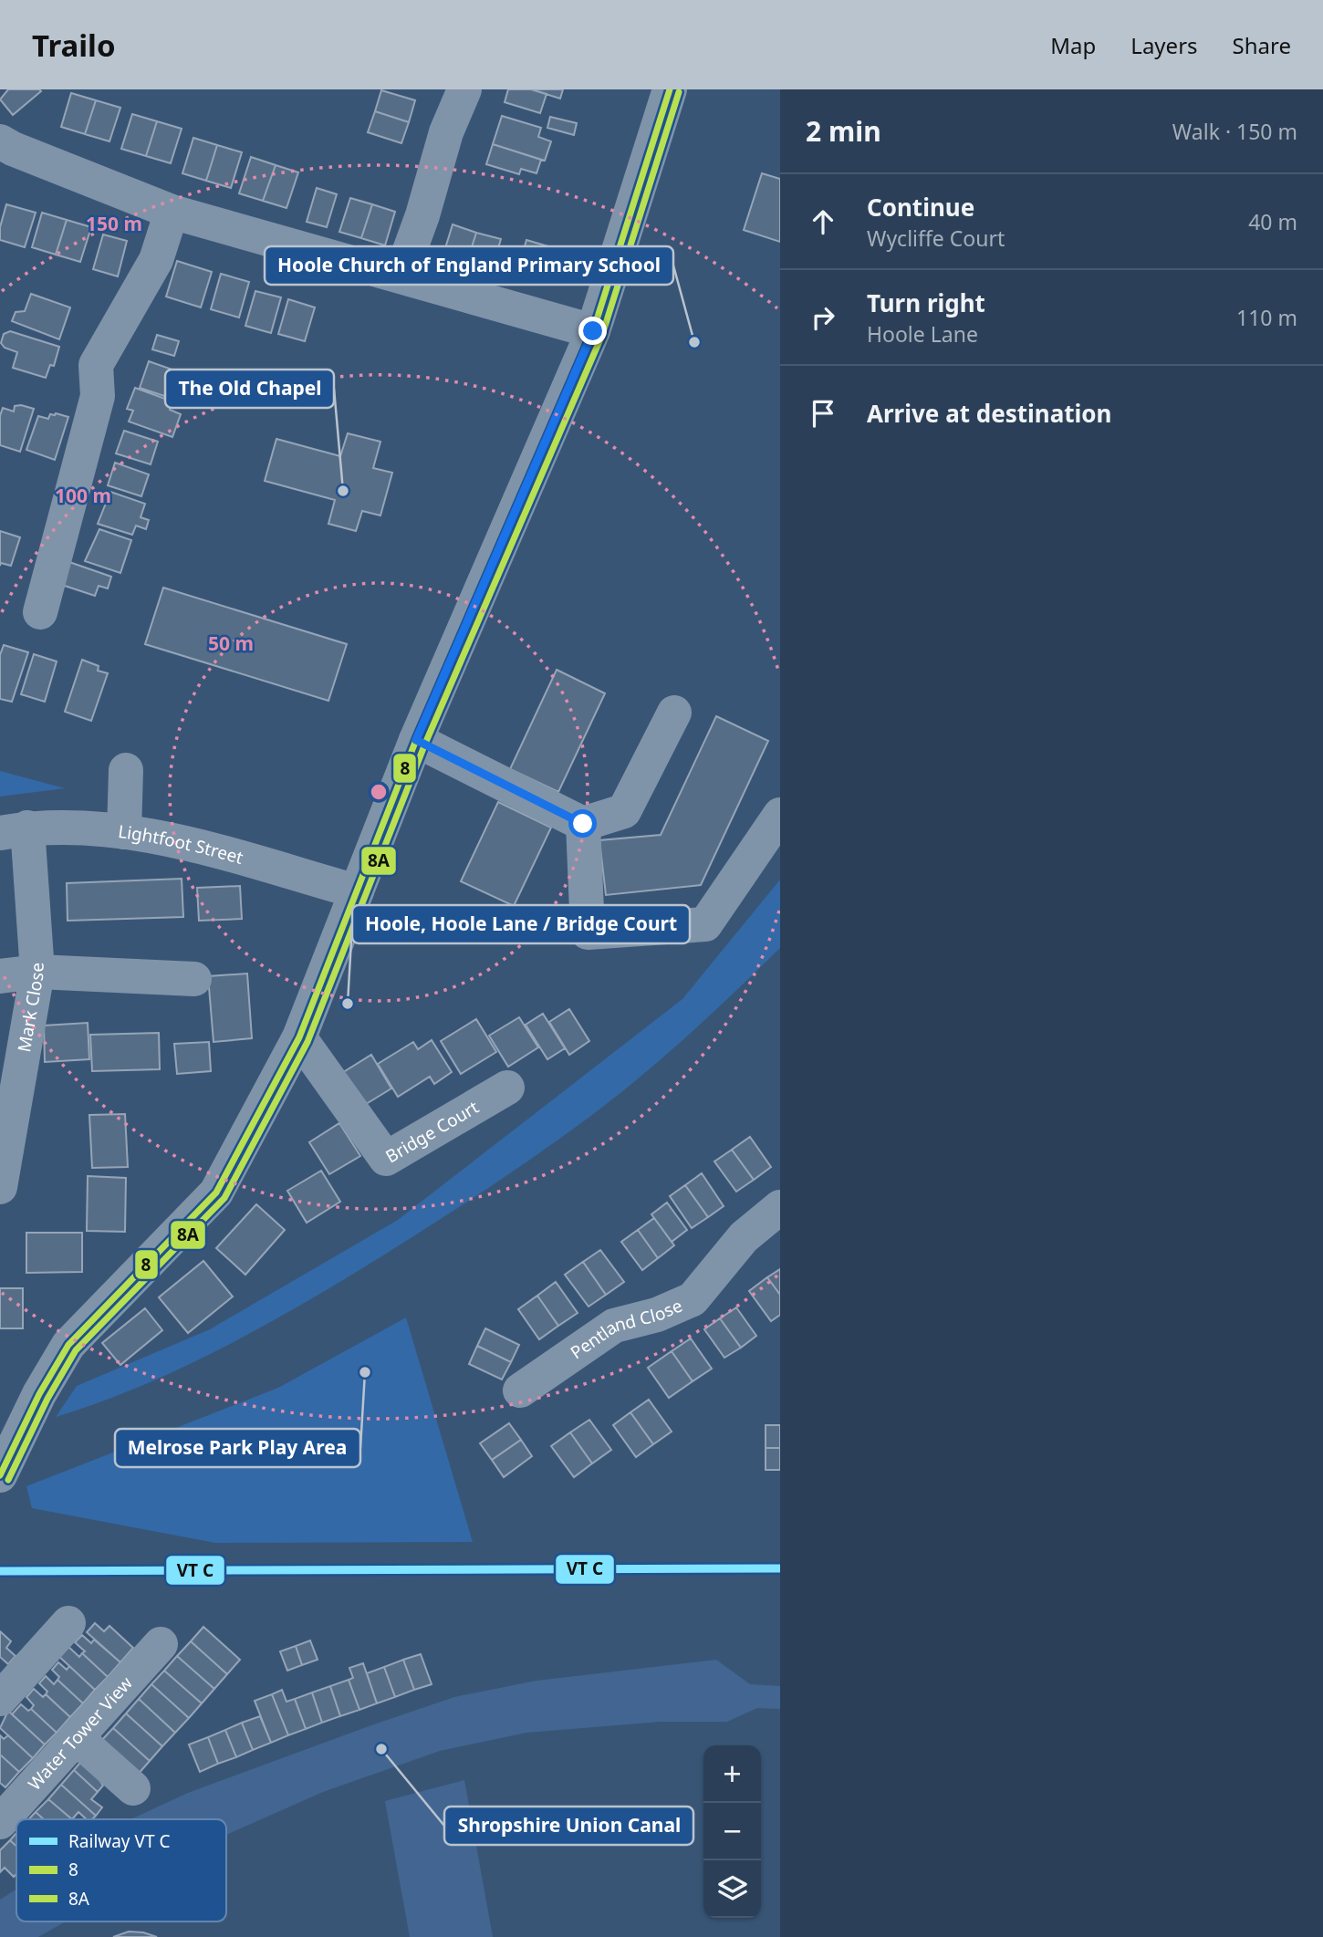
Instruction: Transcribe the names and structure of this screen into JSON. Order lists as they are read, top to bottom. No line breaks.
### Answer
{"streets":{"street":["Lightfoot Street","Mark Close","Bridge Court","Pentland Close","Water Tower View"]},"crossings":[["Lightfoot Street","Mark Close"]],"places":["Hoole Church of England Primary School","The Old Chapel","Hoole, Hoole Lane / Bridge Court","Melrose Park Play Area","Shropshire Union Canal"],"lines":["transit line 8","transit line 8A"],"legend":["Railway VT C","8","8A"],"page":{"header":"Trailo","nav":["Map","Layers","Share"],"heading":["2 min","Walk · 150 m"],"list":[["Continue","Wycliffe Court","40 m"],["Turn right","Hoole Lane","110 m"],"Arrive at destination"],"map_buttons":["+","−"]},"rings":["150 m","100 m","50 m"]}
